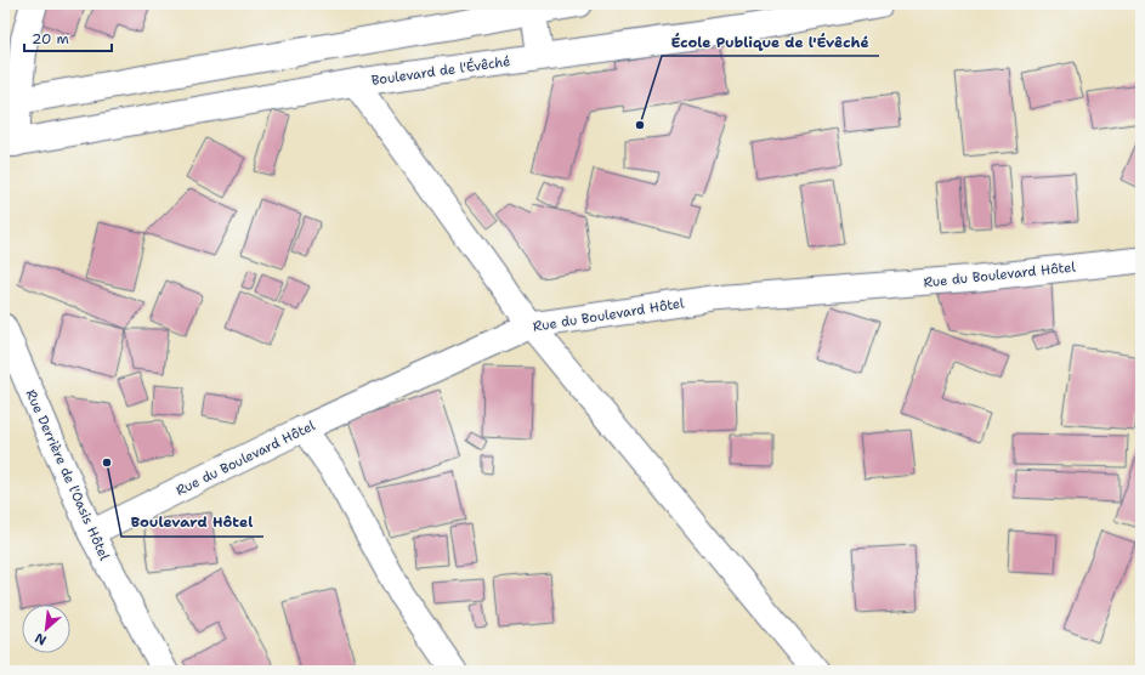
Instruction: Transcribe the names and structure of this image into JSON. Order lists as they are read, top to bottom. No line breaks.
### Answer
{"streets":{"main road":["Boulevard de l'Évêché"],"street":["Rue du Boulevard Hôtel","Rue Derrière de l'Oasis Hôtel"]},"crossings":[["Rue du Boulevard Hôtel","Rue Derrière de l'Oasis Hôtel"]],"places":["École Publique de l'Évêché","Boulevard Hôtel"],"scale_bar":"20 m","north":"bottom left"}
